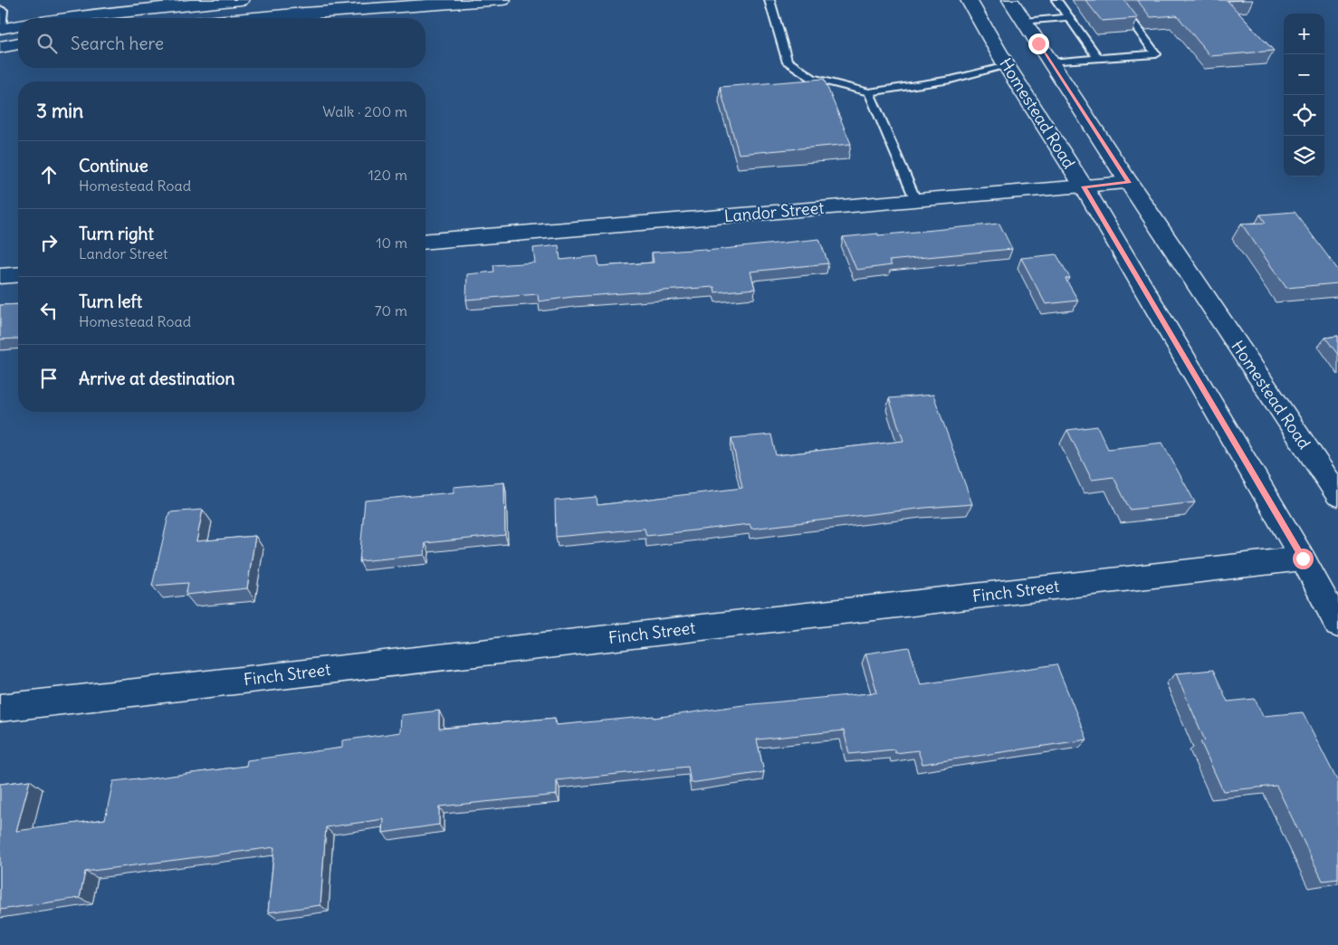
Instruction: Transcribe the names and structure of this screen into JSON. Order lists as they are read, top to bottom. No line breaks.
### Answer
{"streets":{"main road":["Homestead Road","Landor Street","Finch Street"]},"crossings":[["Homestead Road","Landor Street"],["Homestead Road","Finch Street"]],"page":{"map_buttons":["+","−"],"search":"Search here","heading":["3 min","Walk · 200 m"],"list":[["Continue","Homestead Road","120 m"],["Turn right","Landor Street","10 m"],["Turn left","Homestead Road","70 m"],"Arrive at destination"]}}
